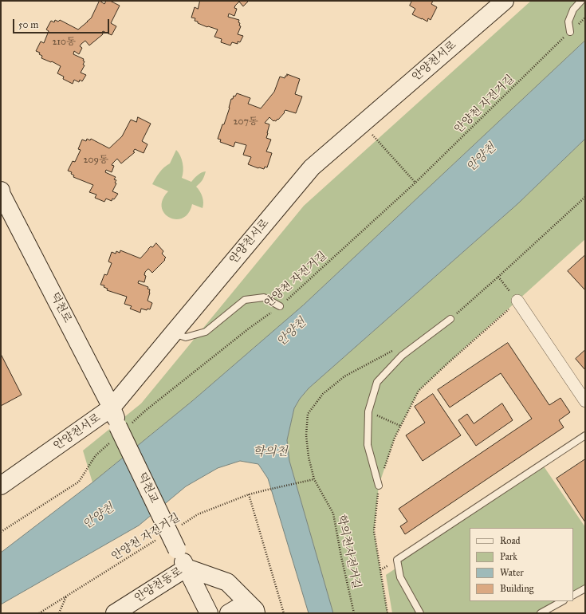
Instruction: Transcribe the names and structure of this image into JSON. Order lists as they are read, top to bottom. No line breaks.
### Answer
{"streets":{"street":["안양천서로","덕천로","덕천교","안양천동로"],"path":["안양천 자전거길","학의천자전거길"]},"crossings":[["안양천서로","덕천로"],["안양천 자전거길","덕천로"],["안양천 자전거길","덕천교"],["안양천 자전거길","학의천자전거길"],["덕천로","덕천교"],["덕천교","안양천동로"]],"water":["안양천","학의천"],"house_numbers":["210동","207동","209동"],"legend":["Road","Park","Water","Building"],"scale_bar":"50 m"}
